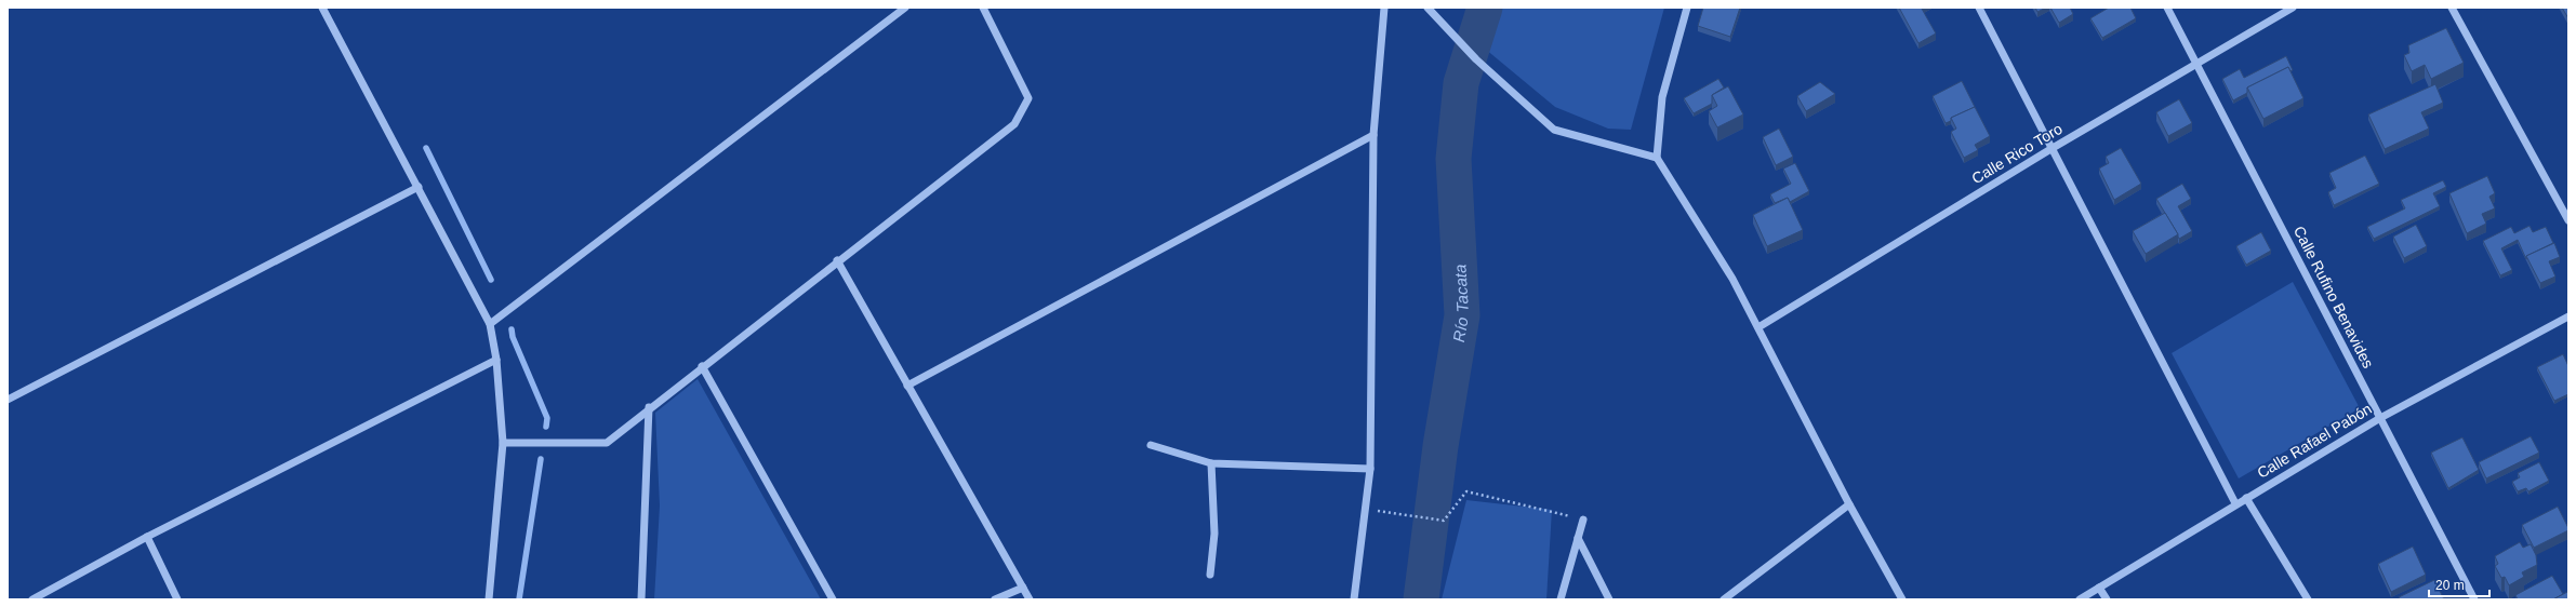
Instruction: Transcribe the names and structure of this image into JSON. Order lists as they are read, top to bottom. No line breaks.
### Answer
{"streets":{"street":["Calle Rico Toro","Calle Rufino Benavides","Calle Rafael Pabón"]},"crossings":[["Calle Rico Toro","Calle Rufino Benavides"],["Calle Rufino Benavides","Calle Rafael Pabón"]],"water":["Río Tacata"],"scale_bar":"20 m"}
